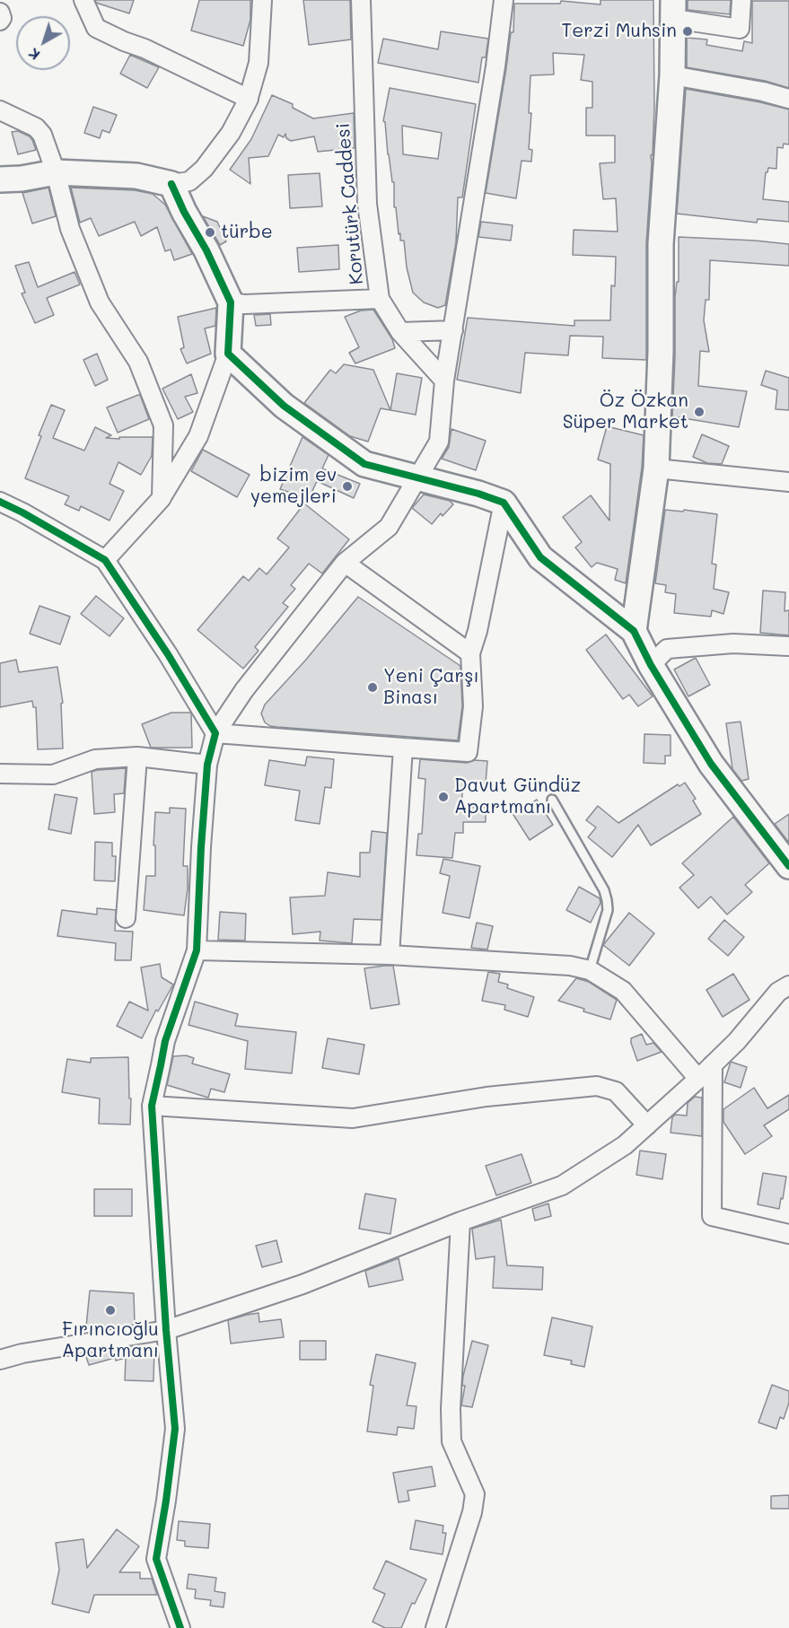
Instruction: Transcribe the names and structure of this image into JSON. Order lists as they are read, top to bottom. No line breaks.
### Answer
{"streets":{"street":["Korutürk Caddesi"]},"places":["Terzi Muhsin","türbe","Öz Özkan Süper Market","bizim ev yemejleri","Yeni Çarşı Binası","Davut Gündüz Apartmanı","Fırıncıoğlu Apartmanı"],"north":"bottom left"}
